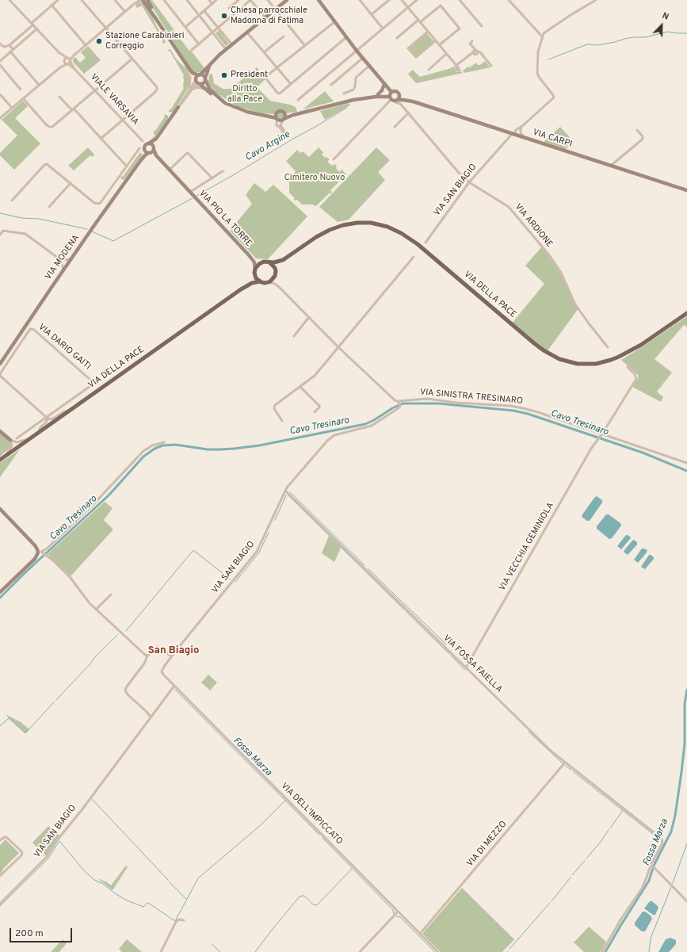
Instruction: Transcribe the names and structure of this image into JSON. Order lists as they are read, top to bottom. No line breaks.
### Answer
{"streets":{"main road":["VIA DELLA PACE"],"street":["VIALE VARSAVIA","VIA CARPI","VIA SAN BIAGIO","VIA PIO LA TORRE","VIA ARDIONE","VIA MODENA","VIA DARIO GAITI","VIA SINISTRA TRESINARO","VIA VECCHIA GEMINIOLA","VIA FOSSA FAIELLA","VIA DELL'IMPICCATO","VIA DI MEZZO"]},"crossings":[["VIALE VARSAVIA","VIA PIO LA TORRE"],["VIALE VARSAVIA","VIA MODENA"],["VIA CARPI","VIA SAN BIAGIO"],["VIA CARPI","VIA ARDIONE"],["VIA SAN BIAGIO","VIA ARDIONE"],["VIA SAN BIAGIO","VIA SINISTRA TRESINARO"],["VIA SAN BIAGIO","VIA FOSSA FAIELLA"],["VIA SAN BIAGIO","VIA DELL'IMPICCATO"],["VIA PIO LA TORRE","VIA MODENA"],["VIA PIO LA TORRE","VIA DELLA PACE"],["VIA DELLA PACE","VIA DARIO GAITI"],["VIA SINISTRA TRESINARO","VIA VECCHIA GEMINIOLA"],["VIA VECCHIA GEMINIOLA","VIA FOSSA FAIELLA"],["VIA FOSSA FAIELLA","VIA DI MEZZO"],["VIA DELL'IMPICCATO","VIA DI MEZZO"]],"districts":["San Biagio"],"water":["Cavo Argine","Cavo Tresinaro","Fossa Marza"],"parks":["Diritto alla Pace","Cimitero Nuovo"],"places":["Chiesa parrocchiale Madonna di Fatima","Stazione Carabinieri Correggio","President"],"scale_bar":"200 m","north":"top right"}
